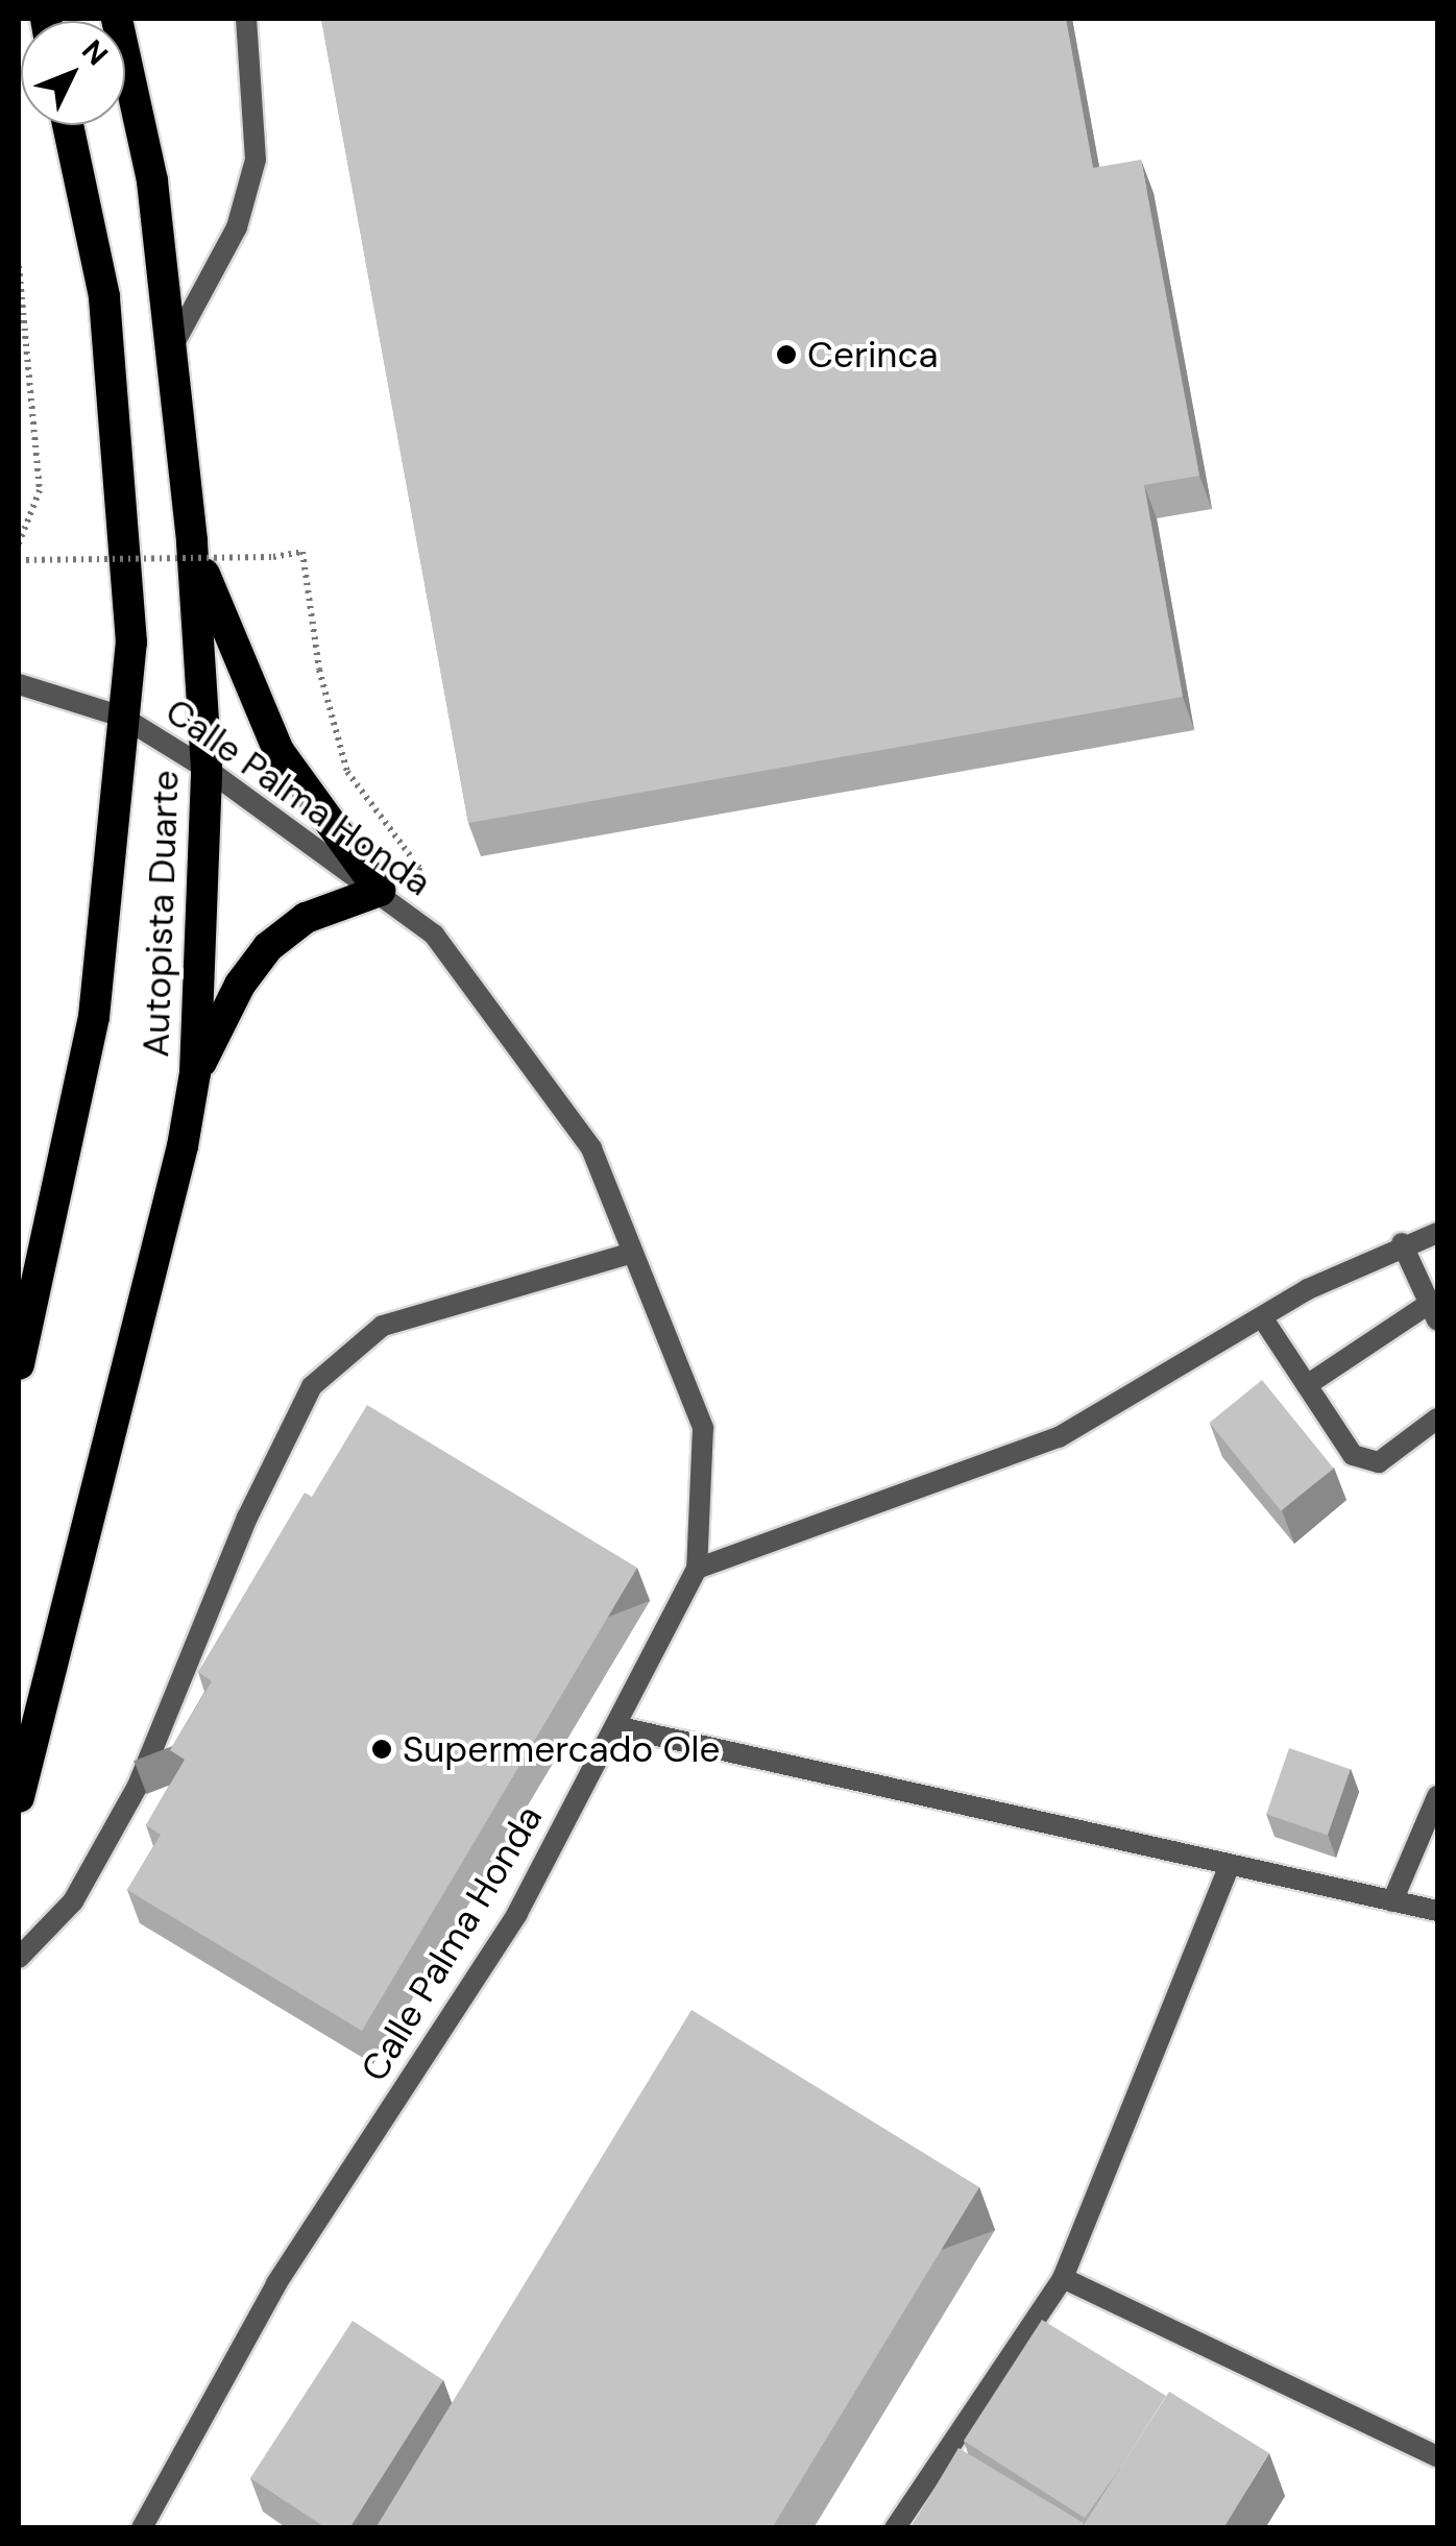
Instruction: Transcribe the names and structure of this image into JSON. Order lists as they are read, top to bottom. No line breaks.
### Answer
{"streets":{"highway":["Autopista Duarte"],"street":["Calle Palma Honda"]},"crossings":[["Calle Palma Honda","Autopista Duarte"]],"places":["Cerinca","Supermercado Ole"],"north":"top right"}
